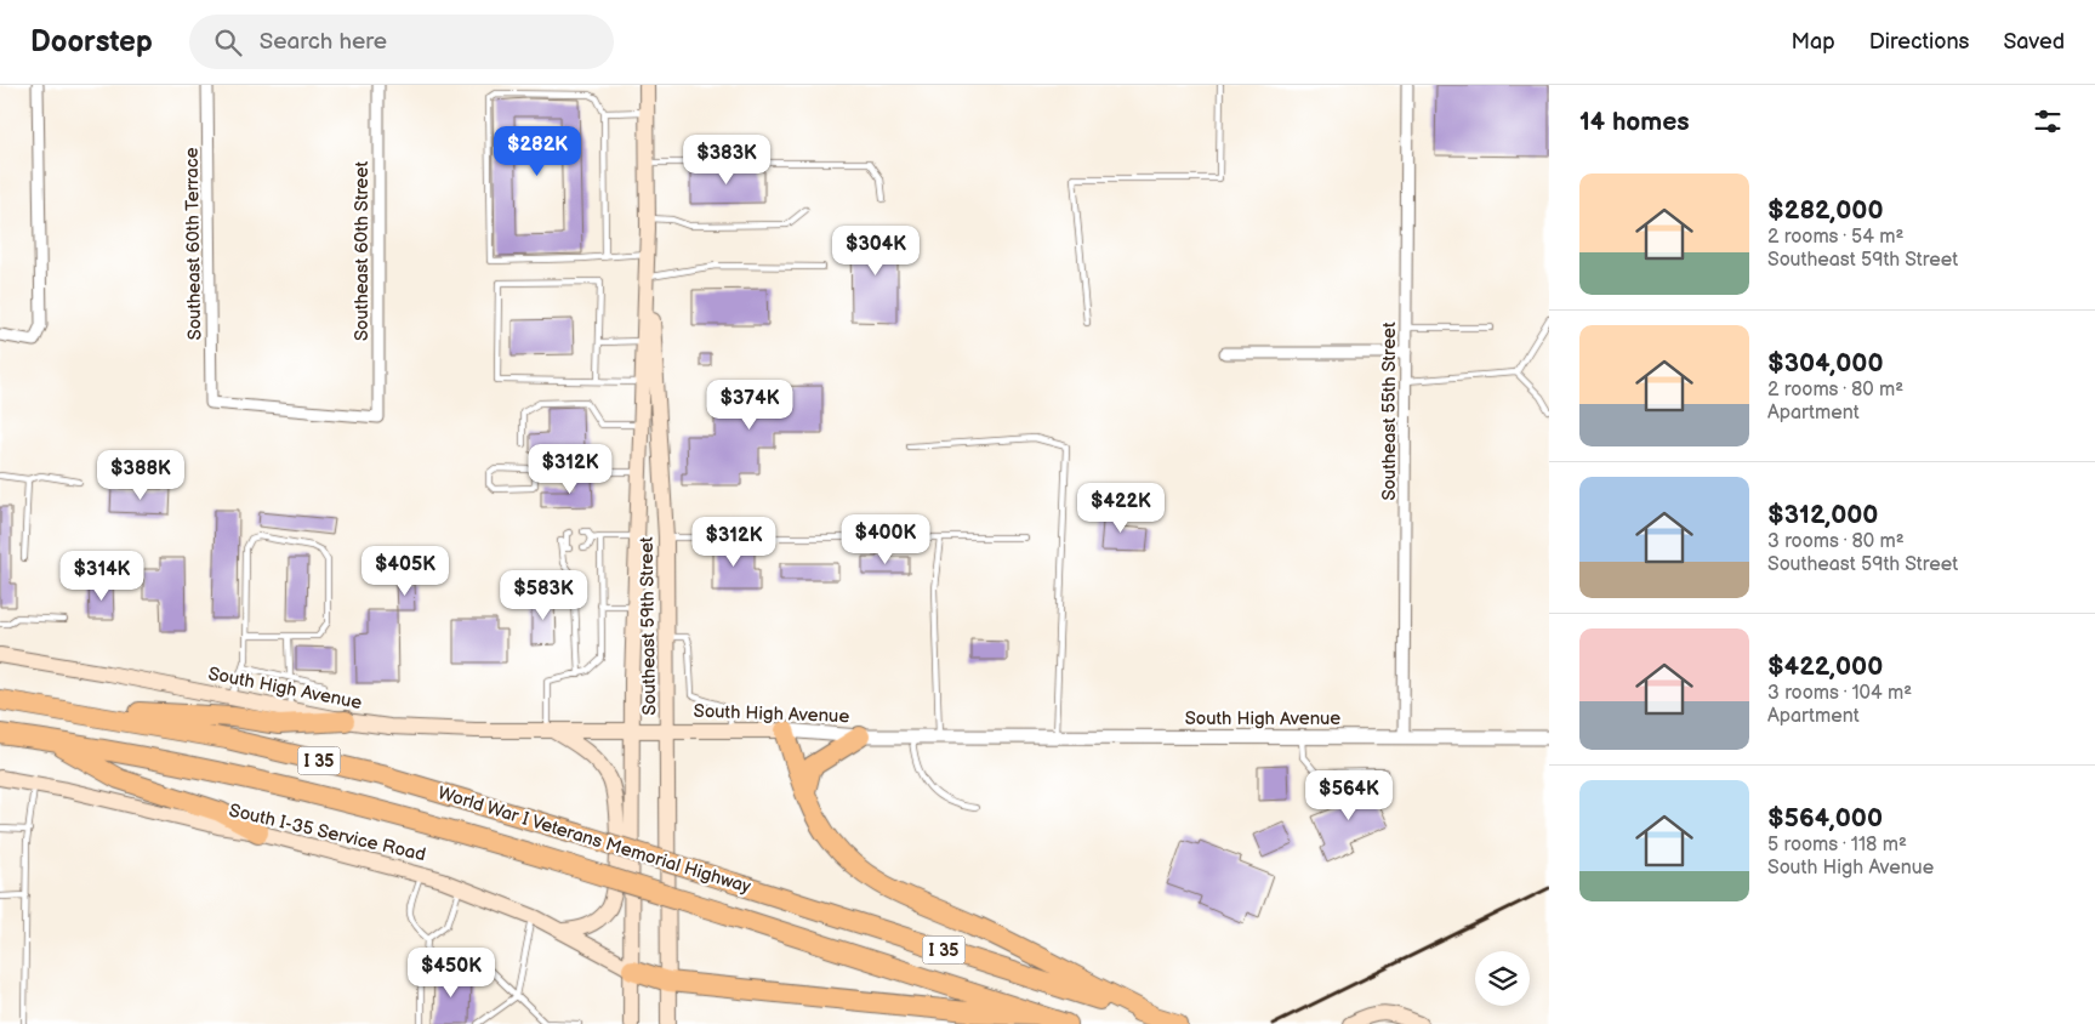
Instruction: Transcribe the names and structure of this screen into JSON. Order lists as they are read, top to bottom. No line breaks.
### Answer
{"streets":{"highway":["I 35","World War I Veterans Memorial Highway"],"main road":["Southeast 59th Street","South High Avenue","South I-35 Service Road"],"street":["Southeast 60th Terrace","Southeast 60th Street","Southeast 55th Street"]},"crossings":[["Southeast 60th Terrace","Southeast 60th Street"],["Southeast 55th Street","South High Avenue"],["Southeast 59th Street","South High Avenue"],["Southeast 59th Street","South I-35 Service Road"]],"page":{"header":"Doorstep","search":"Search here","nav":["Map","Directions","Saved"],"heading":"14 homes","price":["$282K","$383K","$304K","$374K","$312K","$388K","$422K","$400K","$312K","$405K","$314K","$583K","$564K","$450K"],"list":[{"name":"$282,000","note":"2 rooms · 54 m² · Southeast 59th Street"},{"name":"$304,000","note":"2 rooms · 80 m² · Apartment"},{"name":"$312,000","note":"3 rooms · 80 m² · Southeast 59th Street"},{"name":"$422,000","note":"3 rooms · 104 m² · Apartment"},{"name":"$564,000","note":"5 rooms · 118 m² · South High Avenue"}]}}
